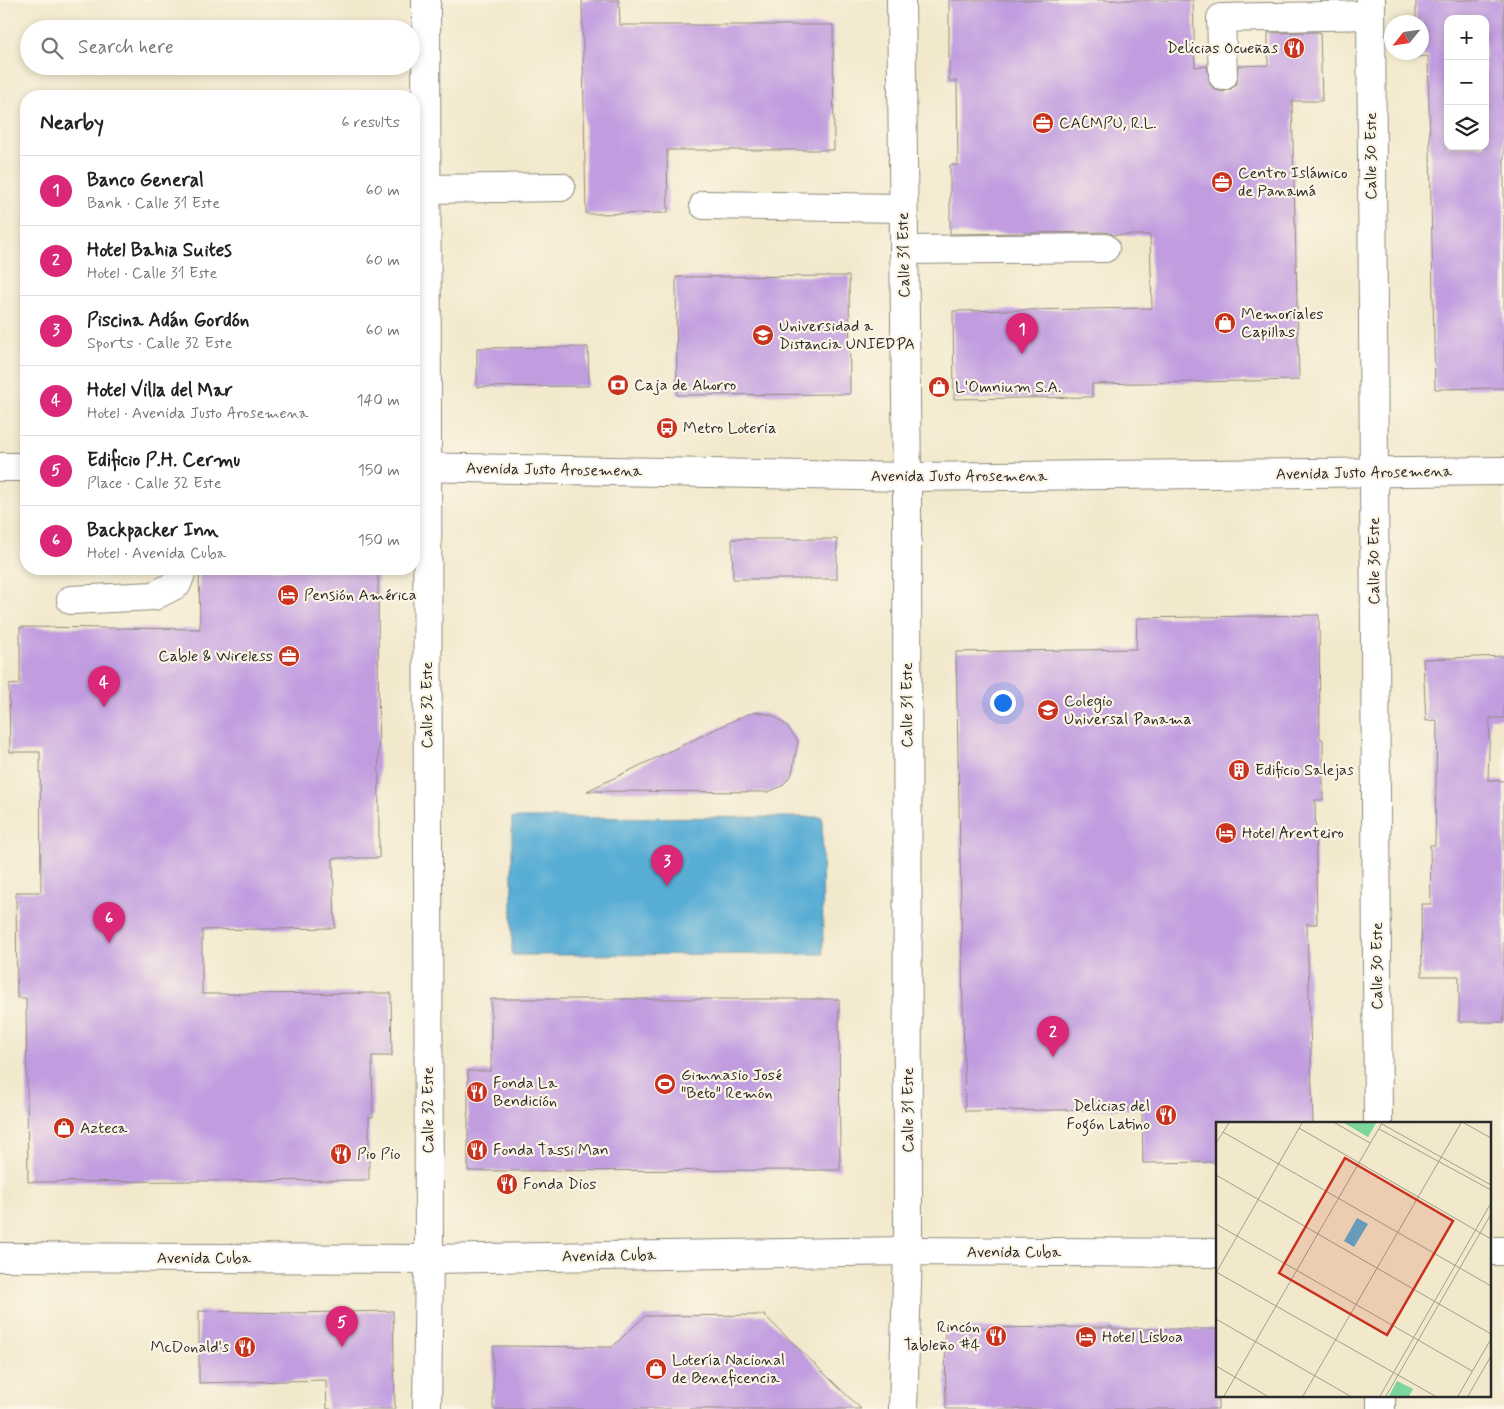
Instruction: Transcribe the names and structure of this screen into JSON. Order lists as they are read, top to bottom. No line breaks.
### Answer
{"streets":{"street":["Calle 30 Este","Calle 31 Este","Avenida Justo Arosemena","Calle 32 Este","Avenida Cuba"]},"crossings":[["Calle 30 Este","Avenida Justo Arosemena"],["Calle 31 Este","Avenida Justo Arosemena"],["Calle 31 Este","Avenida Cuba"],["Avenida Justo Arosemena","Calle 32 Este"],["Calle 32 Este","Avenida Cuba"]],"places":{"restaurant":["Delicias Ocueñas","Fonda La Bendición","Delicias del Fogón Latino","Fonda Tassi Man","Pio Pio","Fonda Dios","Rincón Tableño #4","McDonald's"],"office":["CACMPU, R.L.","Centro Islámico de Panamá","Cable & Wireless"],"shop":["Memoriales Capillas","L'Omnium S.A.","Azteca","Lotería Nacional de Beneficencia"],"school or university":["Universidad a Distancia UNIEDPA","Colegio Universal Panama"],"bank":["Caja de Ahorro"],"bus stop":["Metro Loteria"],"hotel":["Pensión América","Hotel Arenteiro","Hotel Lisboa"],"building":["Edificio Salejas"],"sports":["Gimnasio José \"Beto\" Remón"]},"north":"bottom left","page":{"map_buttons":["+","−"],"search":"Search here","heading":["Nearby","6 results"],"list":[{"mark":"1","name":"Banco General","note":"Bank · Calle 31 Este","value":"60 m"},{"mark":"2","name":"Hotel Bahia Suites","note":"Hotel · Calle 31 Este","value":"60 m"},{"mark":"3","name":"Piscina Adán Gordón","note":"Sports · Calle 32 Este","value":"60 m"},{"mark":"4","name":"Hotel Villa del Mar","note":"Hotel · Avenida Justo Arosemena","value":"140 m"},{"mark":"5","name":"Edificio P.H. Cermu","note":"Place · Calle 32 Este","value":"150 m"},{"mark":"6","name":"Backpacker Inn","note":"Hotel · Avenida Cuba","value":"150 m"}],"pins":["1","4","3","6","2","5"]}}
